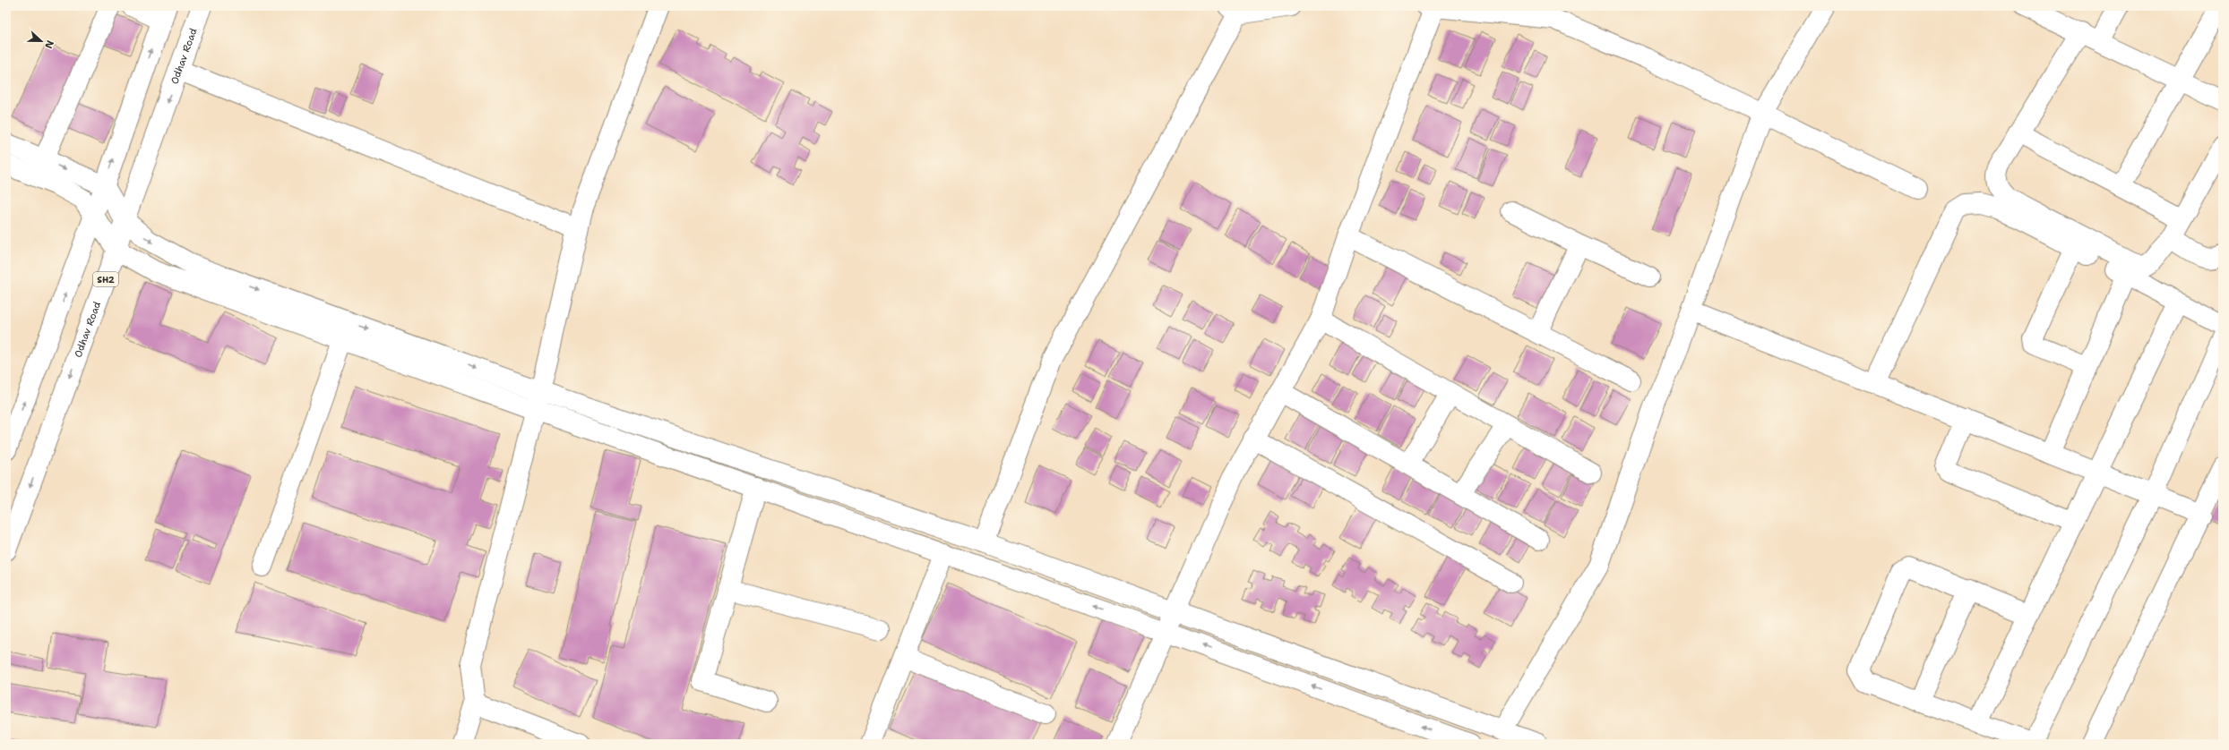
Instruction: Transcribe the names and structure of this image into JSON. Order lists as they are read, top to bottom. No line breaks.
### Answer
{"streets":{"street":["Odhav Road","SH2"]},"north":"right"}
